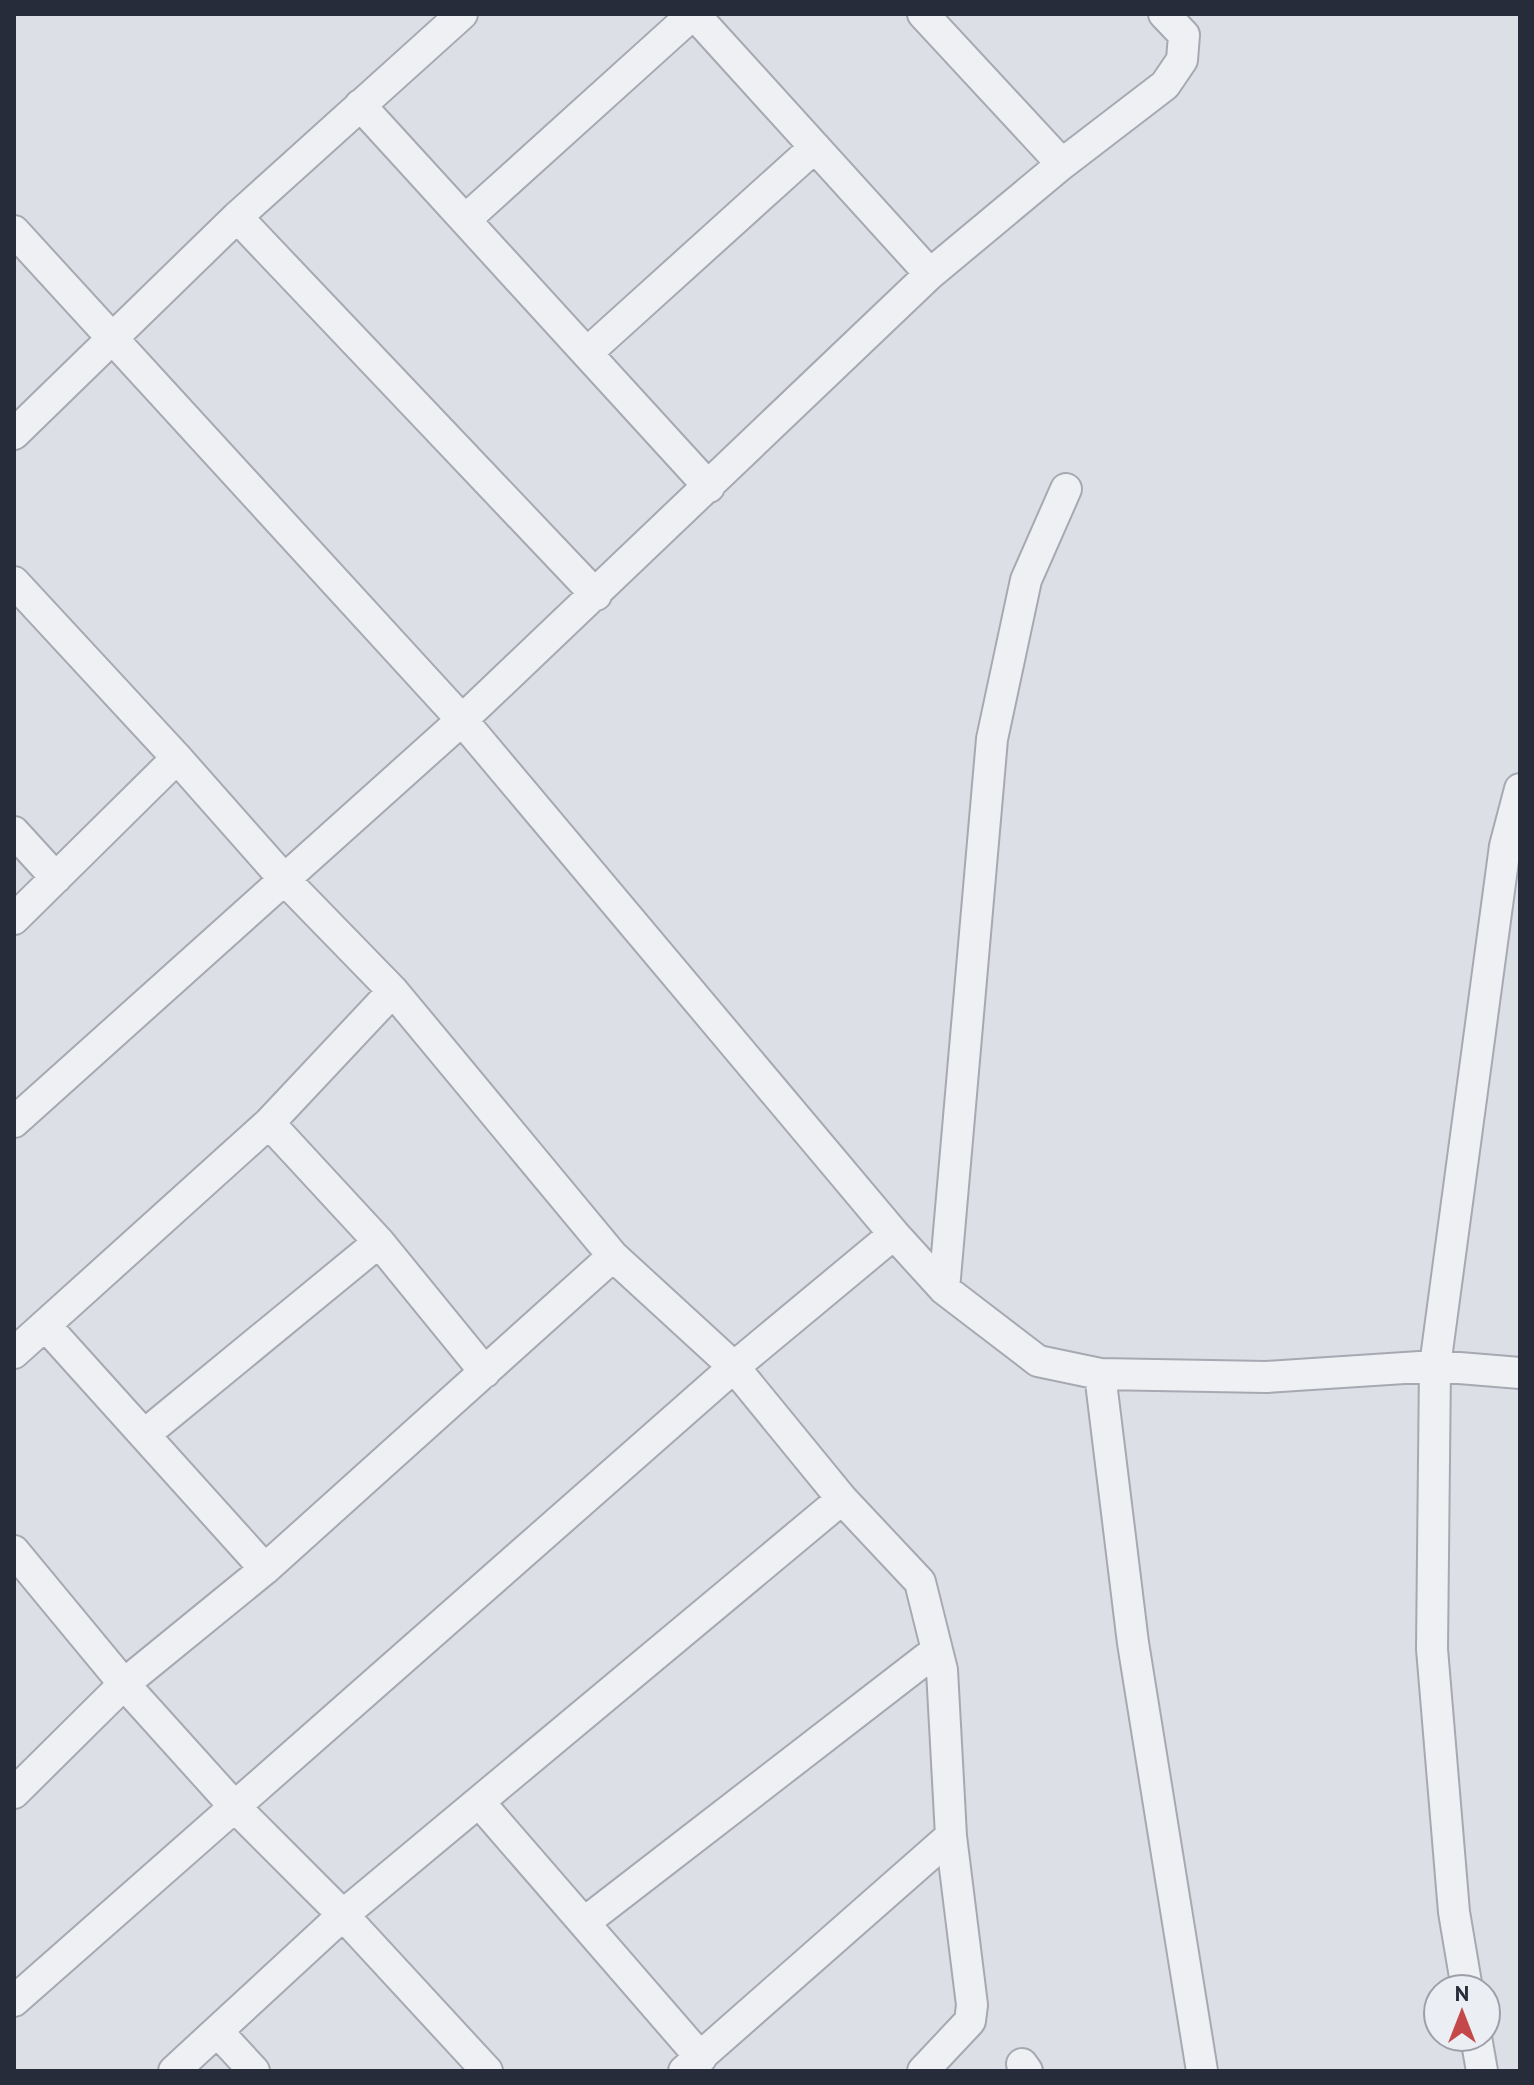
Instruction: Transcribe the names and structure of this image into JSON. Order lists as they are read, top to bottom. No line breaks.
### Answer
{"north":"top"}
